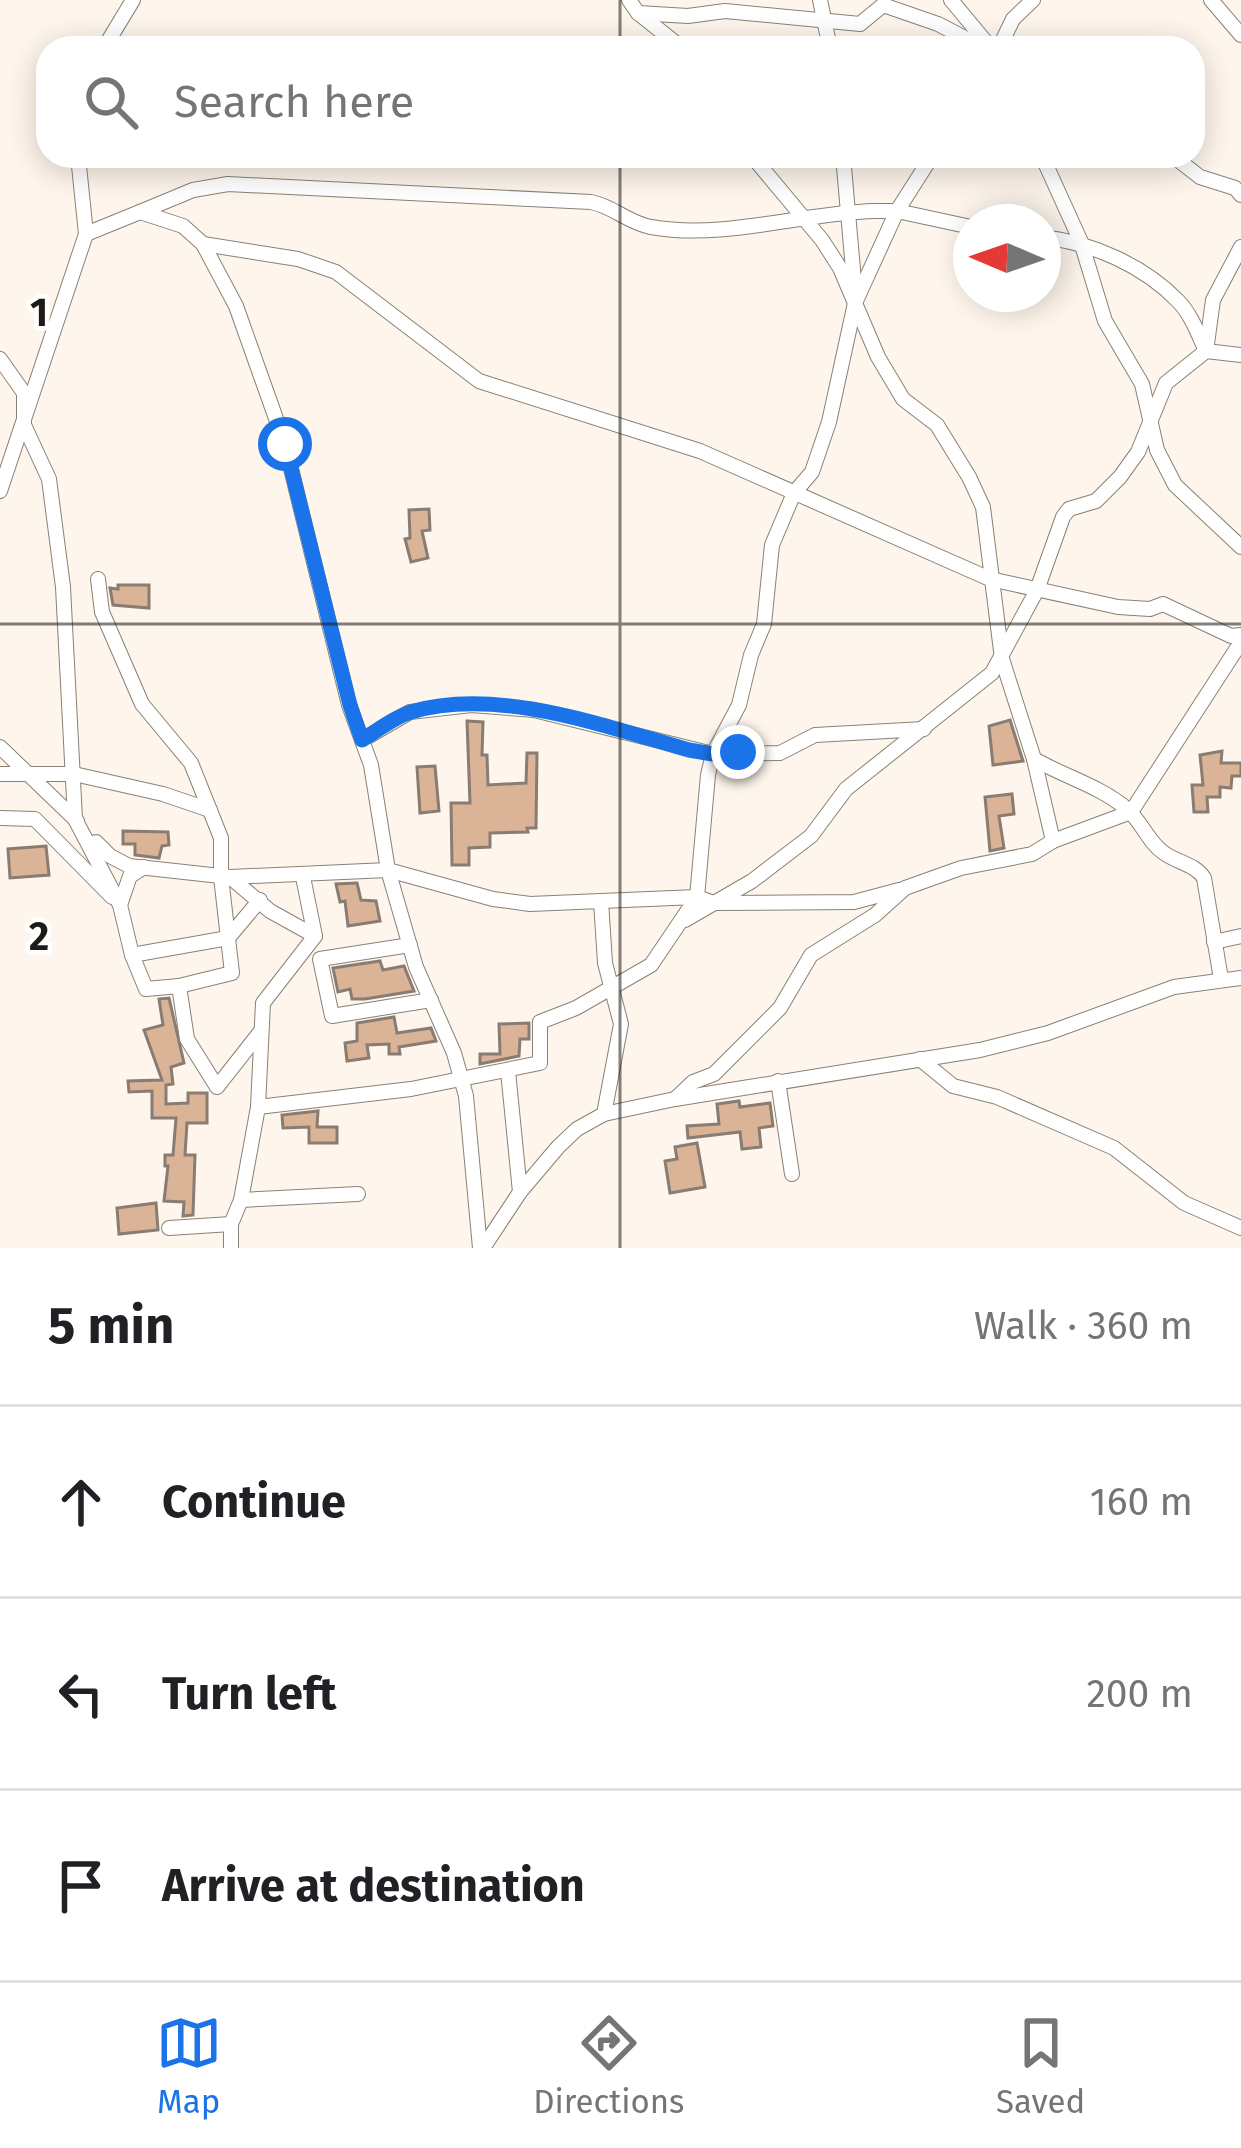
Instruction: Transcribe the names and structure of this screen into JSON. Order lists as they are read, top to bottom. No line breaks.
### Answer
{"north":"left","page":{"search":"Search here","heading":["5 min","Walk · 360 m"],"list":[["Continue","160 m"],["Turn left","200 m"],"Arrive at destination"],"nav":["Map","Directions","Saved"]},"grid":{"rows":["1","2"]}}
